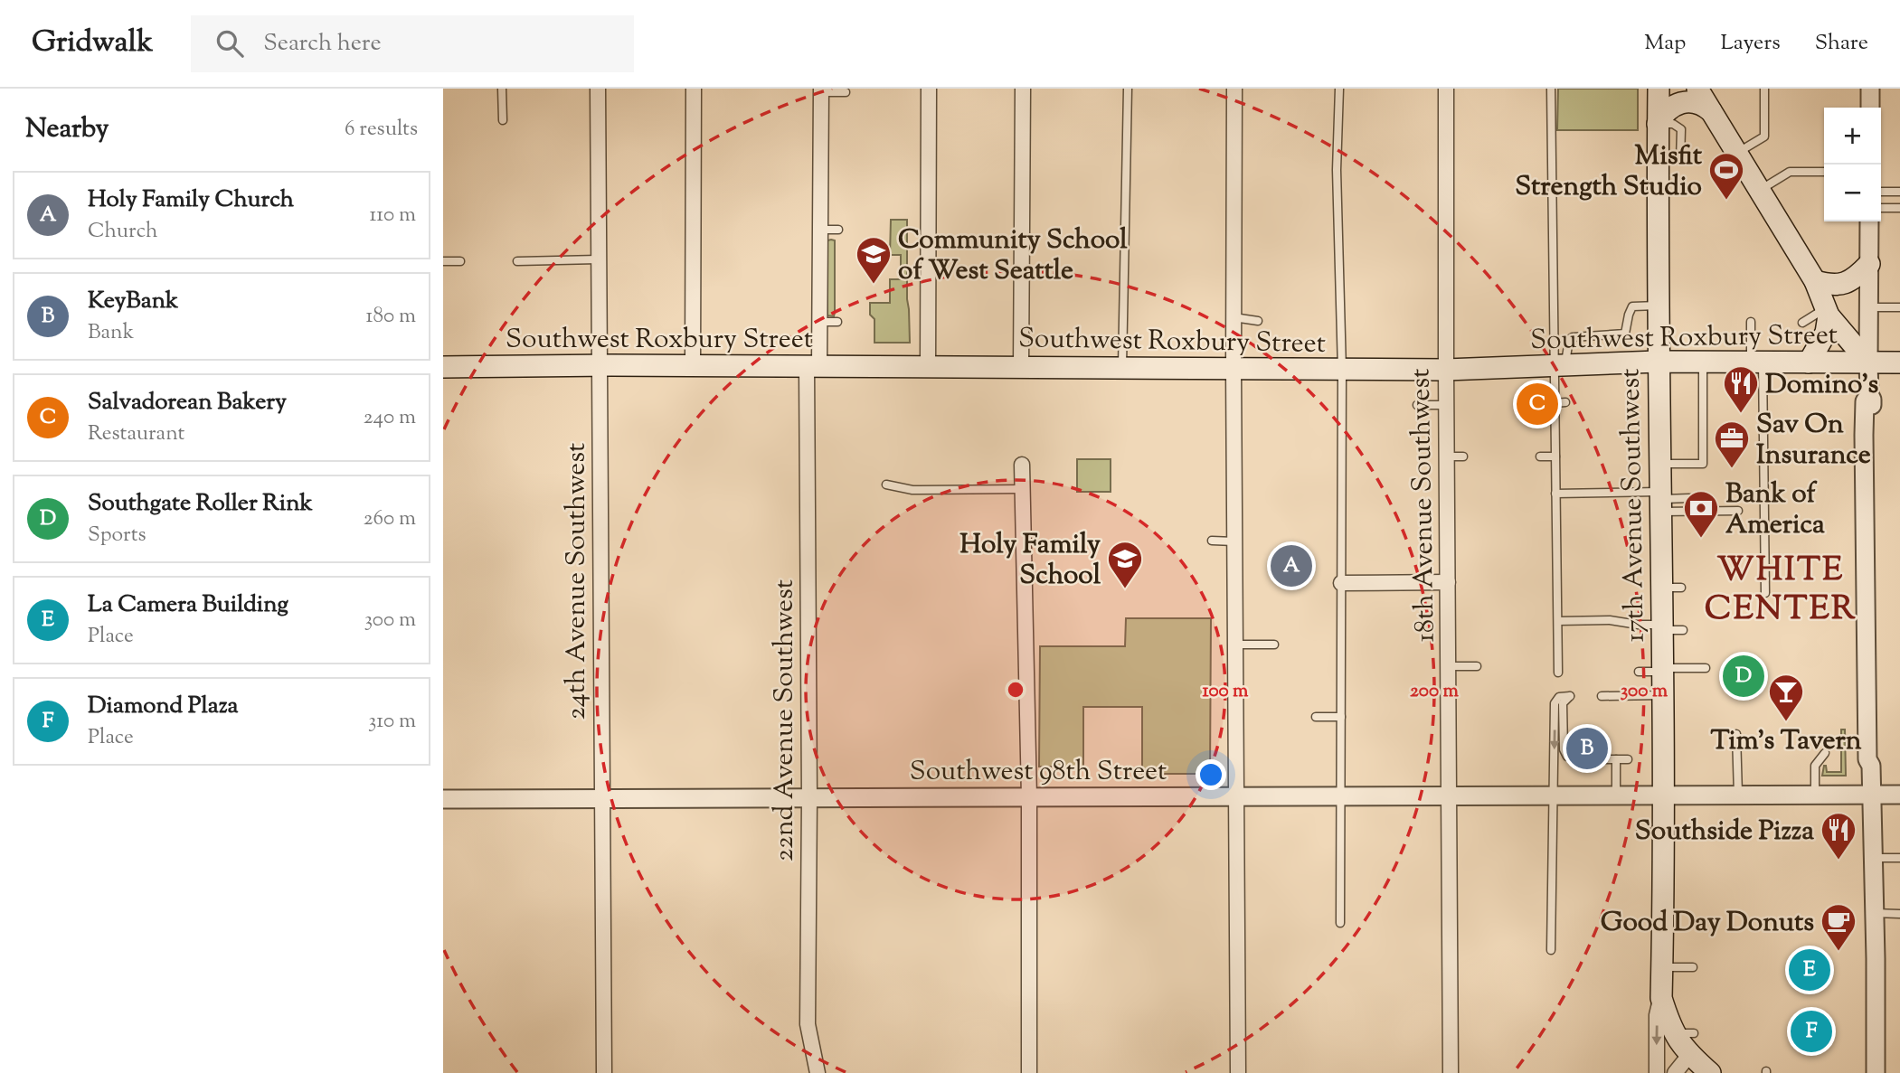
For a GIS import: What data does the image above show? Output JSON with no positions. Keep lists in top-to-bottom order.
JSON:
{
  "streets": {
    "main road": ["Southwest Roxbury Street", "17th Avenue Southwest"],
    "street": [
      "18th Avenue Southwest",
      "24th Avenue Southwest",
      "22nd Avenue Southwest",
      "Southwest 98th Street"
    ]
  },
  "crossings": [
    ["Southwest Roxbury Street", "18th Avenue Southwest"],
    ["Southwest Roxbury Street", "17th Avenue Southwest"],
    ["Southwest Roxbury Street", "24th Avenue Southwest"],
    ["Southwest Roxbury Street", "22nd Avenue Southwest"],
    ["18th Avenue Southwest", "Southwest 98th Street"],
    ["17th Avenue Southwest", "Southwest 98th Street"],
    ["24th Avenue Southwest", "Southwest 98th Street"],
    ["22nd Avenue Southwest", "Southwest 98th Street"]
  ],
  "districts": ["WHITE CENTER"],
  "places": {
    "sports": ["Misfit Strength Studio"],
    "school or university": ["Community School of West Seattle", "Holy Family School"],
    "restaurant": ["Domino's", "Southside Pizza"],
    "office": ["Sav On Insurance"],
    "bank": ["Bank of America"],
    "bar": ["Tim’s Tavern"],
    "cafe": ["Good Day Donuts"]
  },
  "page": {
    "header": "Gridwalk",
    "search": "Search here",
    "nav": ["Map", "Layers", "Share"],
    "heading": ["Nearby", "6 results"],
    "map_buttons": ["+", "−"],
    "list": [
      {
        "mark": "A",
        "name": "Holy Family Church",
        "note": "Church",
        "value": "110 m"
      },
      {
        "mark": "B",
        "name": "KeyBank",
        "note": "Bank",
        "value": "180 m"
      },
      {
        "mark": "C",
        "name": "Salvadorean Bakery",
        "note": "Restaurant",
        "value": "240 m"
      },
      {
        "mark": "D",
        "name": "Southgate Roller Rink",
        "note": "Sports",
        "value": "260 m"
      },
      {
        "mark": "E",
        "name": "La Camera Building",
        "note": "Place",
        "value": "300 m"
      },
      {
        "mark": "F",
        "name": "Diamond Plaza",
        "note": "Place",
        "value": "310 m"
      }
    ],
    "pins": [
      "C",
      "A",
      "D",
      "B",
      "E",
      "F"
    ]
  },
  "rings": ["100 m", "200 m", "300 m"]
}
